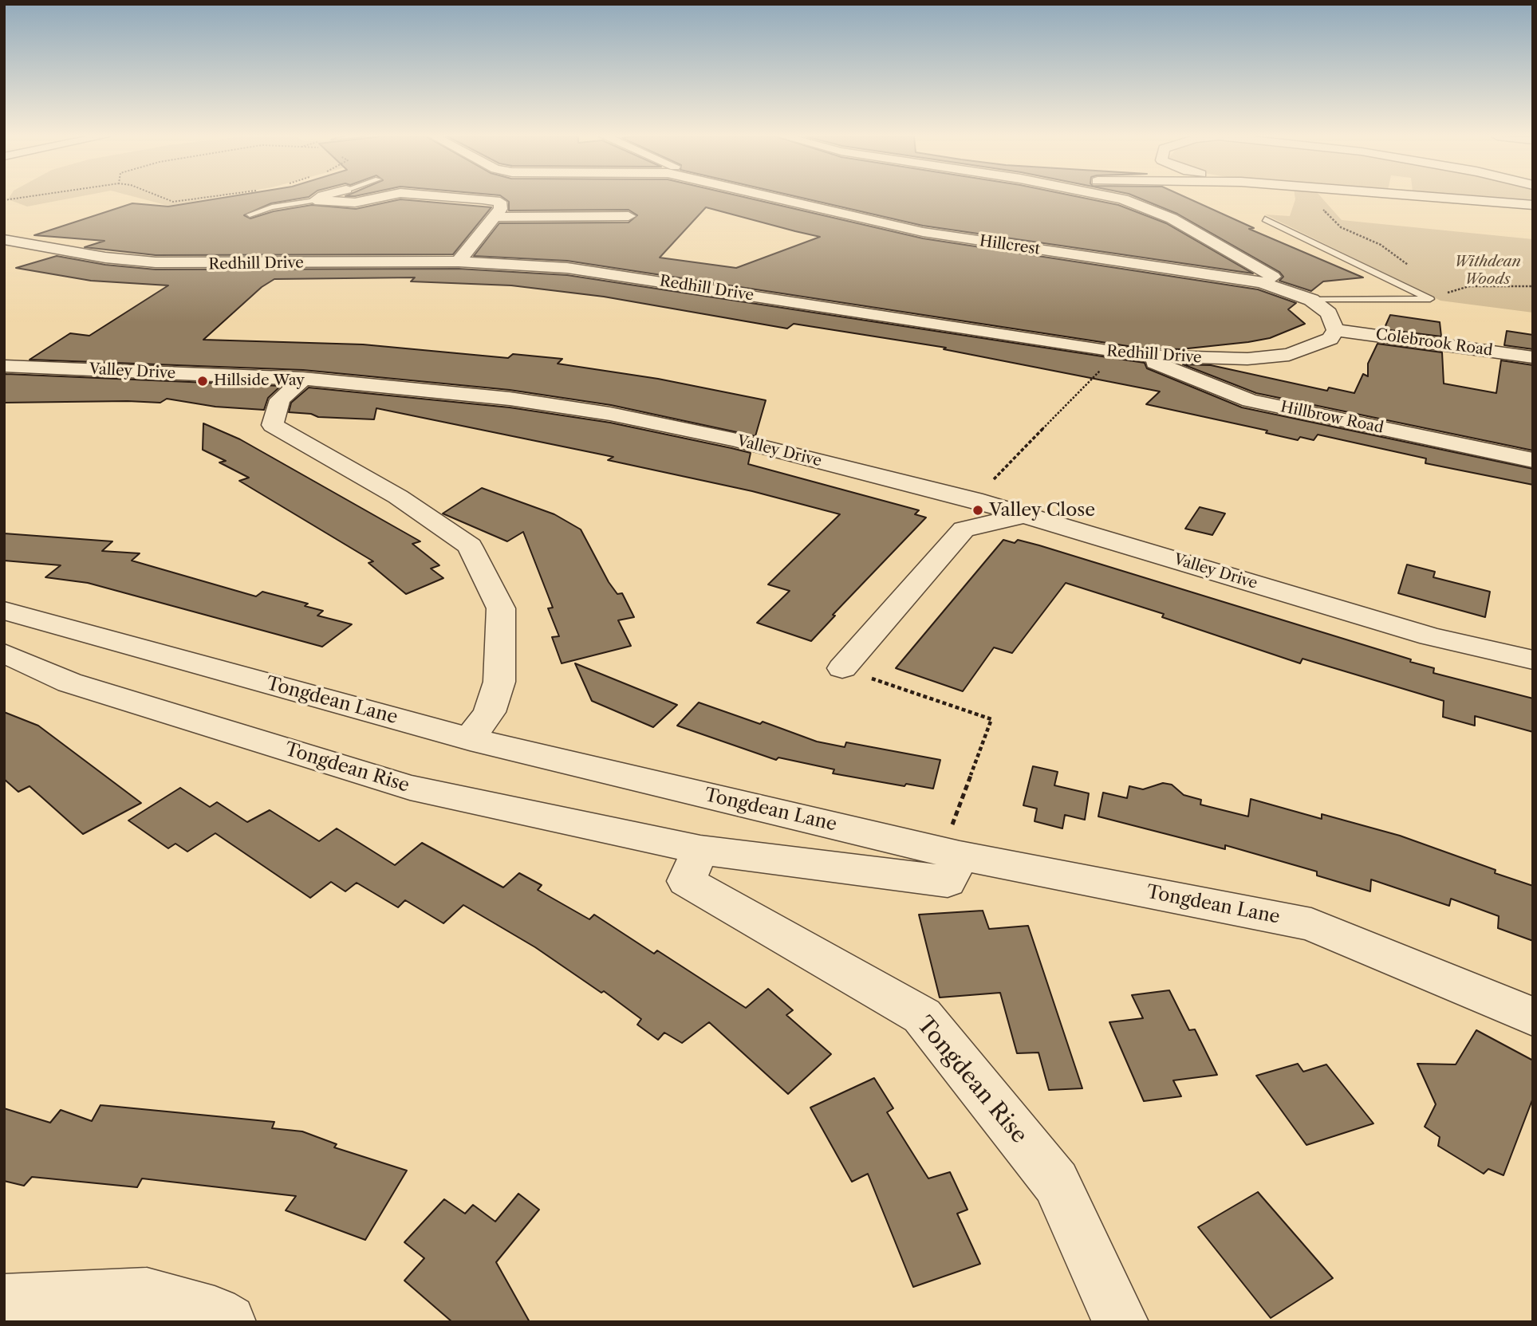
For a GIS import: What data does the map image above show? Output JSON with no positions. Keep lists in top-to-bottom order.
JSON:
{
  "streets": {
    "street": [
      "Hillcrest",
      "Redhill Drive",
      "Colebrook Road",
      "Valley Drive",
      "Hillbrow Road",
      "Tongdean Lane",
      "Tongdean Rise"
    ]
  },
  "crossings": [
    ["Redhill Drive", "Colebrook Road"],
    ["Redhill Drive", "Hillbrow Road"],
    ["Tongdean Lane", "Tongdean Rise"]
  ],
  "parks": ["Withdean Woods"],
  "places": ["Hillside Way", "Valley Close"]
}
